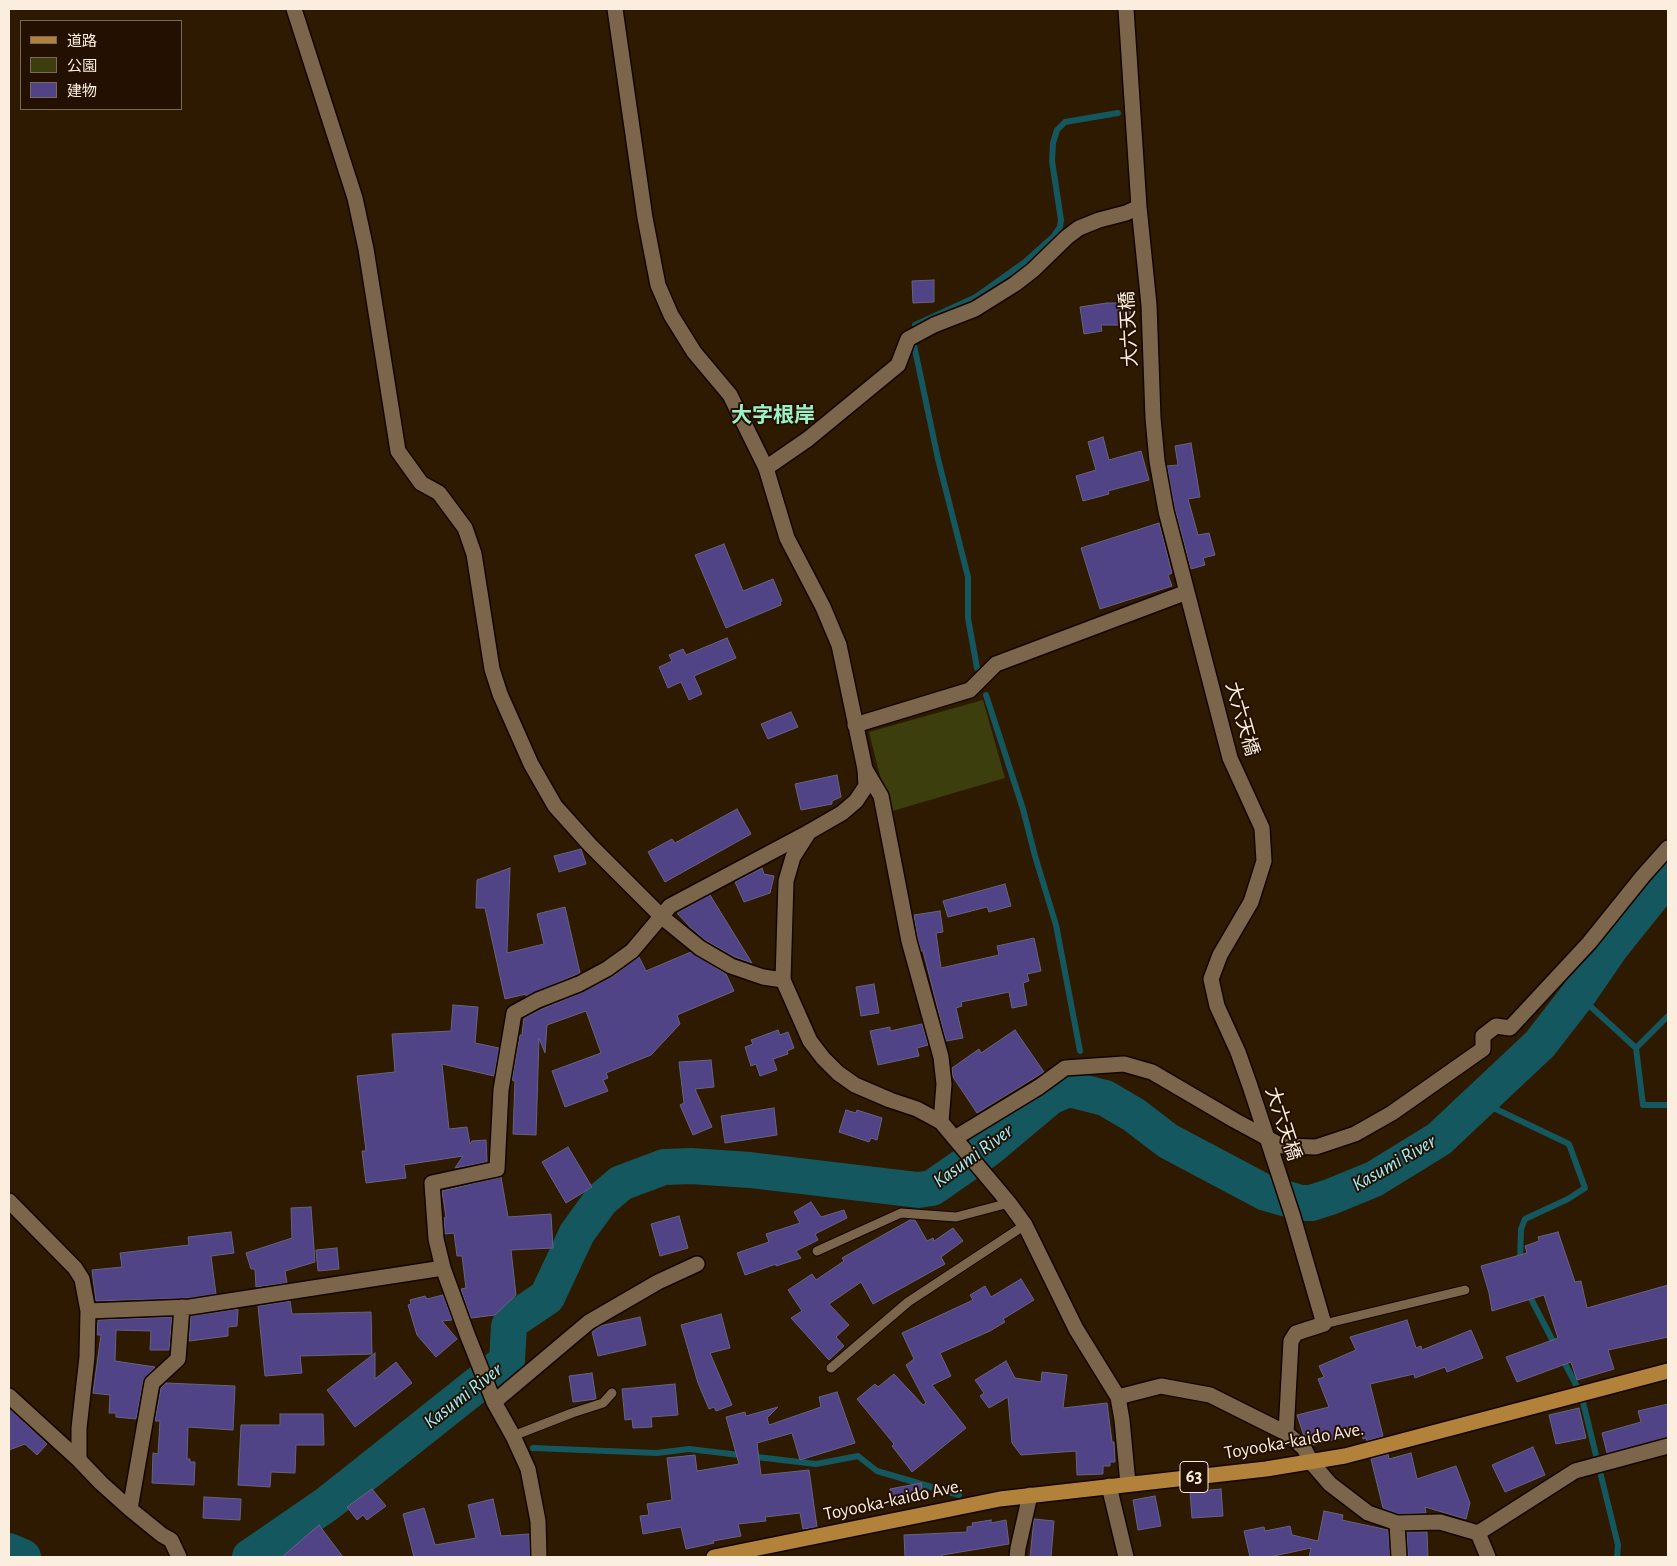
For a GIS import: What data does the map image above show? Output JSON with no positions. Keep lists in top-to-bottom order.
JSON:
{
  "streets": {
    "main road": ["Toyooka-kaido Ave.", "63"],
    "street": ["大六天橋"]
  },
  "districts": ["大字根岸"],
  "water": ["Kasumi River"],
  "legend": ["道路", "公園", "建物"]
}
